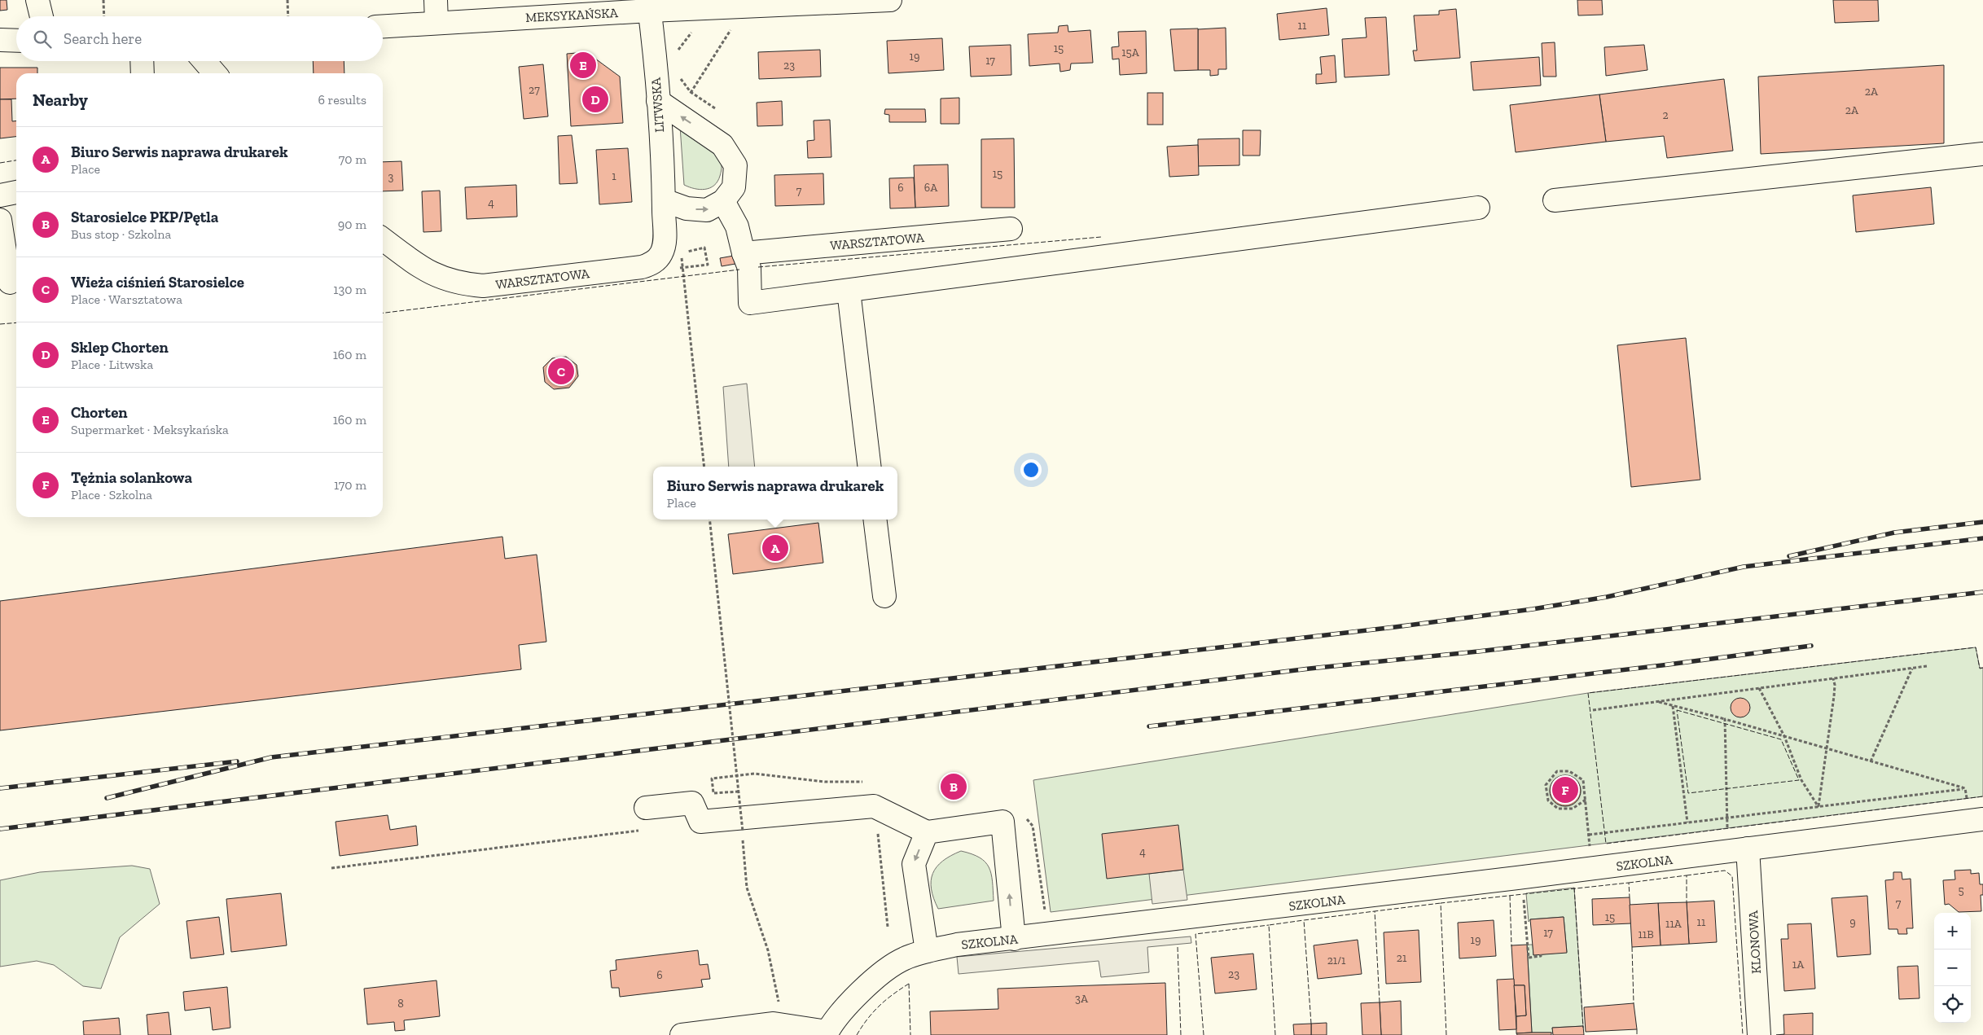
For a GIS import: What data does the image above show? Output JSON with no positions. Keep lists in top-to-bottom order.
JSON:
{
  "streets": {
    "street": [
      "MEKSYKAŃSKA",
      "LITWSKA",
      "WARSZTATOWA",
      "SZKOLNA",
      "KLONOWA"
    ]
  },
  "crossings": [
    ["MEKSYKAŃSKA", "LITWSKA"],
    ["LITWSKA", "WARSZTATOWA"],
    ["SZKOLNA", "KLONOWA"]
  ],
  "house_numbers": [
    "11",
    "15",
    "15A",
    "19",
    "17",
    "23",
    "27",
    "2A",
    "2A",
    "2",
    "15",
    "1",
    "3",
    "6",
    "6A",
    "7",
    "4",
    "4",
    "5",
    "7",
    "15",
    "11",
    "9",
    "11A",
    "17",
    "11B",
    "19",
    "21",
    "21/1",
    "1A",
    "23",
    "6",
    "3A",
    "8"
  ],
  "page": {
    "search": "Search here",
    "pins": [
      "E",
      "D",
      "C",
      "A",
      "B",
      "F"
    ],
    "heading": ["Nearby", "6 results"],
    "list": [
      {
        "mark": "A",
        "name": "Biuro Serwis naprawa drukarek",
        "note": "Place",
        "value": "70 m"
      },
      {
        "mark": "B",
        "name": "Starosielce PKP/Pętla",
        "note": "Bus stop · Szkolna",
        "value": "90 m"
      },
      {
        "mark": "C",
        "name": "Wieża ciśnień Starosielce",
        "note": "Place · Warsztatowa",
        "value": "130 m"
      },
      {
        "mark": "D",
        "name": "Sklep Chorten",
        "note": "Place · Litwska",
        "value": "160 m"
      },
      {
        "mark": "E",
        "name": "Chorten",
        "note": "Supermarket · Meksykańska",
        "value": "160 m"
      },
      {
        "mark": "F",
        "name": "Tężnia solankowa",
        "note": "Place · Szkolna",
        "value": "170 m"
      }
    ],
    "popup": ["Biuro Serwis naprawa drukarek", "Place"],
    "map_buttons": ["+", "−"]
  }
}
